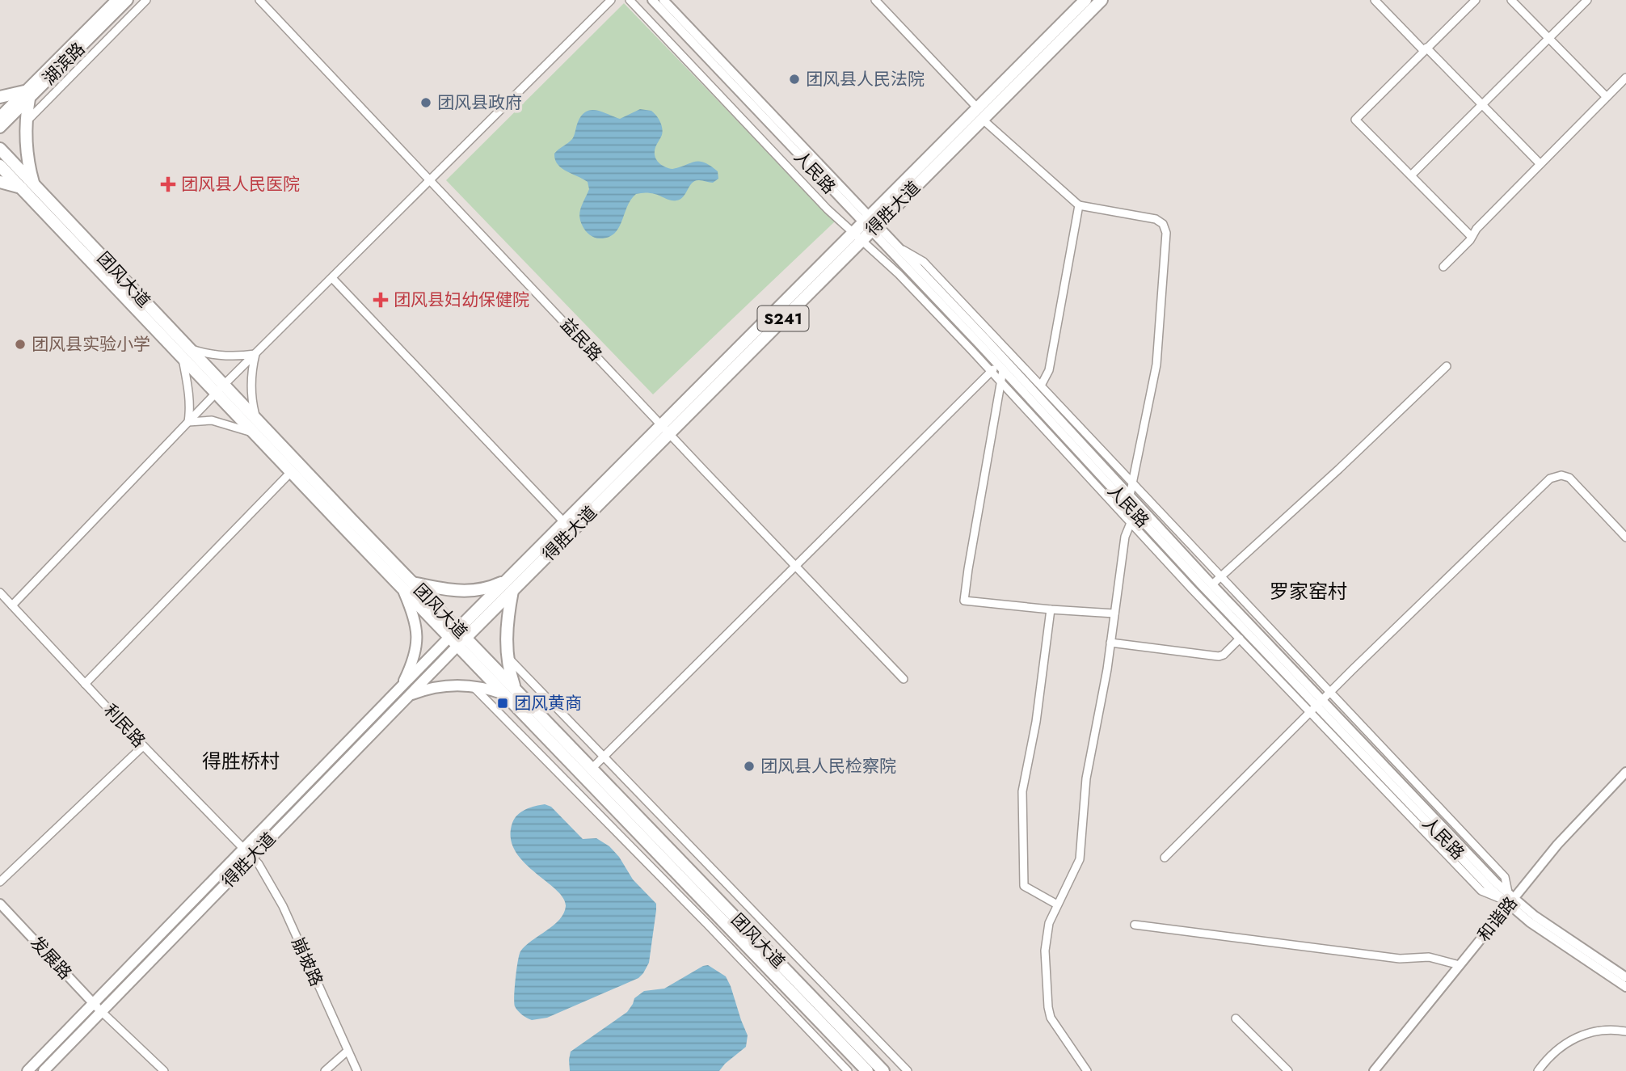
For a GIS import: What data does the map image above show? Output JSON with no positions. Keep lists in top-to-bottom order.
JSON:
{
  "streets": {
    "main road": [
      "湖滨路",
      "得胜大道",
      "团风大道",
      "S241"
    ],
    "street": [
      "人民路",
      "益民路",
      "利民路",
      "和谐路",
      "发展路",
      "崩坡路"
    ]
  },
  "crossings": [
    ["人民路", "得胜大道"],
    ["人民路", "和谐路"],
    ["得胜大道", "团风大道"],
    ["得胜大道", "益民路"],
    ["得胜大道", "利民路"],
    ["得胜大道", "发展路"],
    ["得胜大道", "崩坡路"],
    ["利民路", "崩坡路"]
  ],
  "districts": ["罗家窑村", "得胜桥村"],
  "places": {
    "other": [
      "团风县人民法院",
      "团风县政府",
      "团风县实验小学",
      "团风县人民检察院"
    ],
    "health": ["团风县人民医院", "团风县妇幼保健院"],
    "transit": ["团风黄商"]
  }
}
